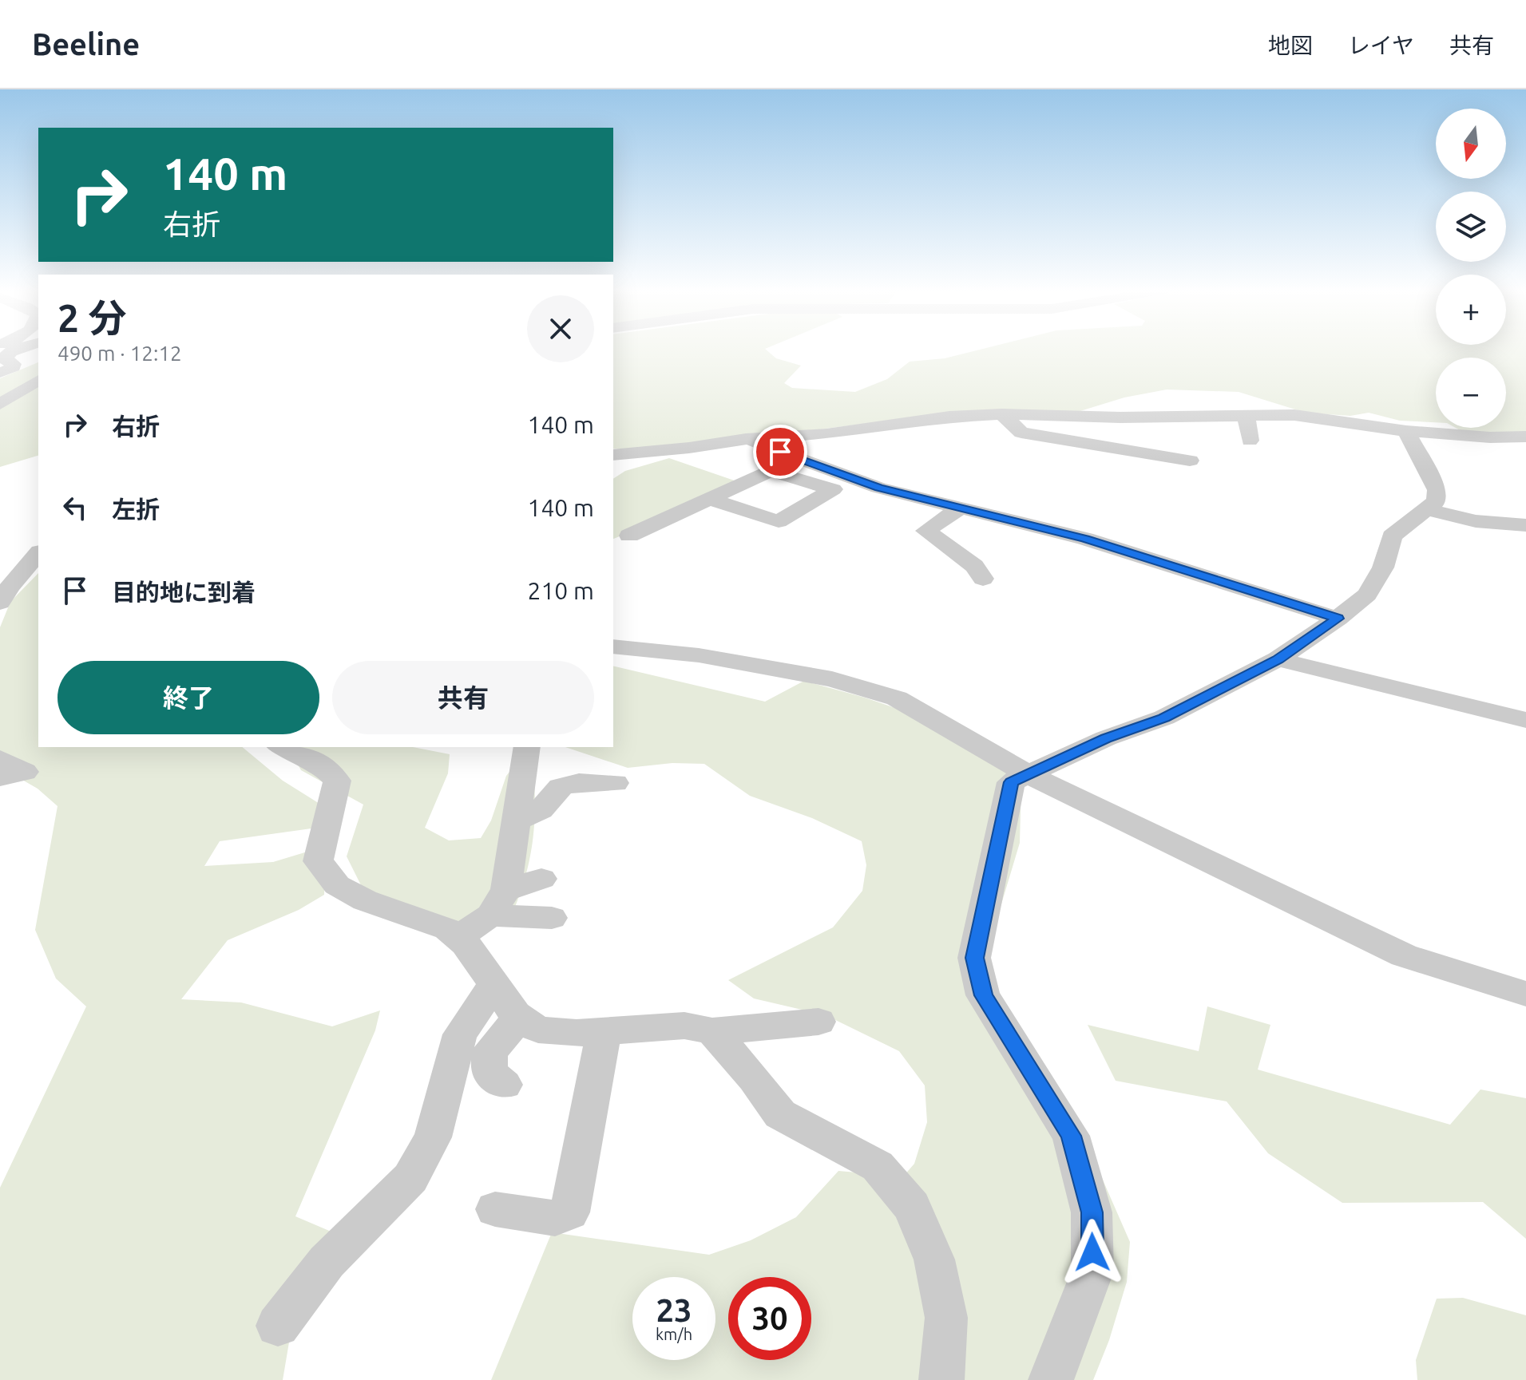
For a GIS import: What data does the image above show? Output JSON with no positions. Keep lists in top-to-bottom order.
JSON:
{
  "north": "bottom",
  "page": {
    "header": "Beeline",
    "nav": ["地図", "レイヤ", "共有"],
    "map_buttons": ["+", "−"],
    "turn": ["140 m", "右折"],
    "heading": ["2 分", "490 m · 12:12"],
    "list": [
      {
        "name": "右折",
        "value": "140 m"
      },
      {
        "name": "左折",
        "value": "140 m"
      },
      {
        "name": "目的地に到着",
        "value": "210 m"
      }
    ],
    "buttons": ["終了", "共有"],
    "speed": "23 km/h",
    "limit": "30"
  }
}
